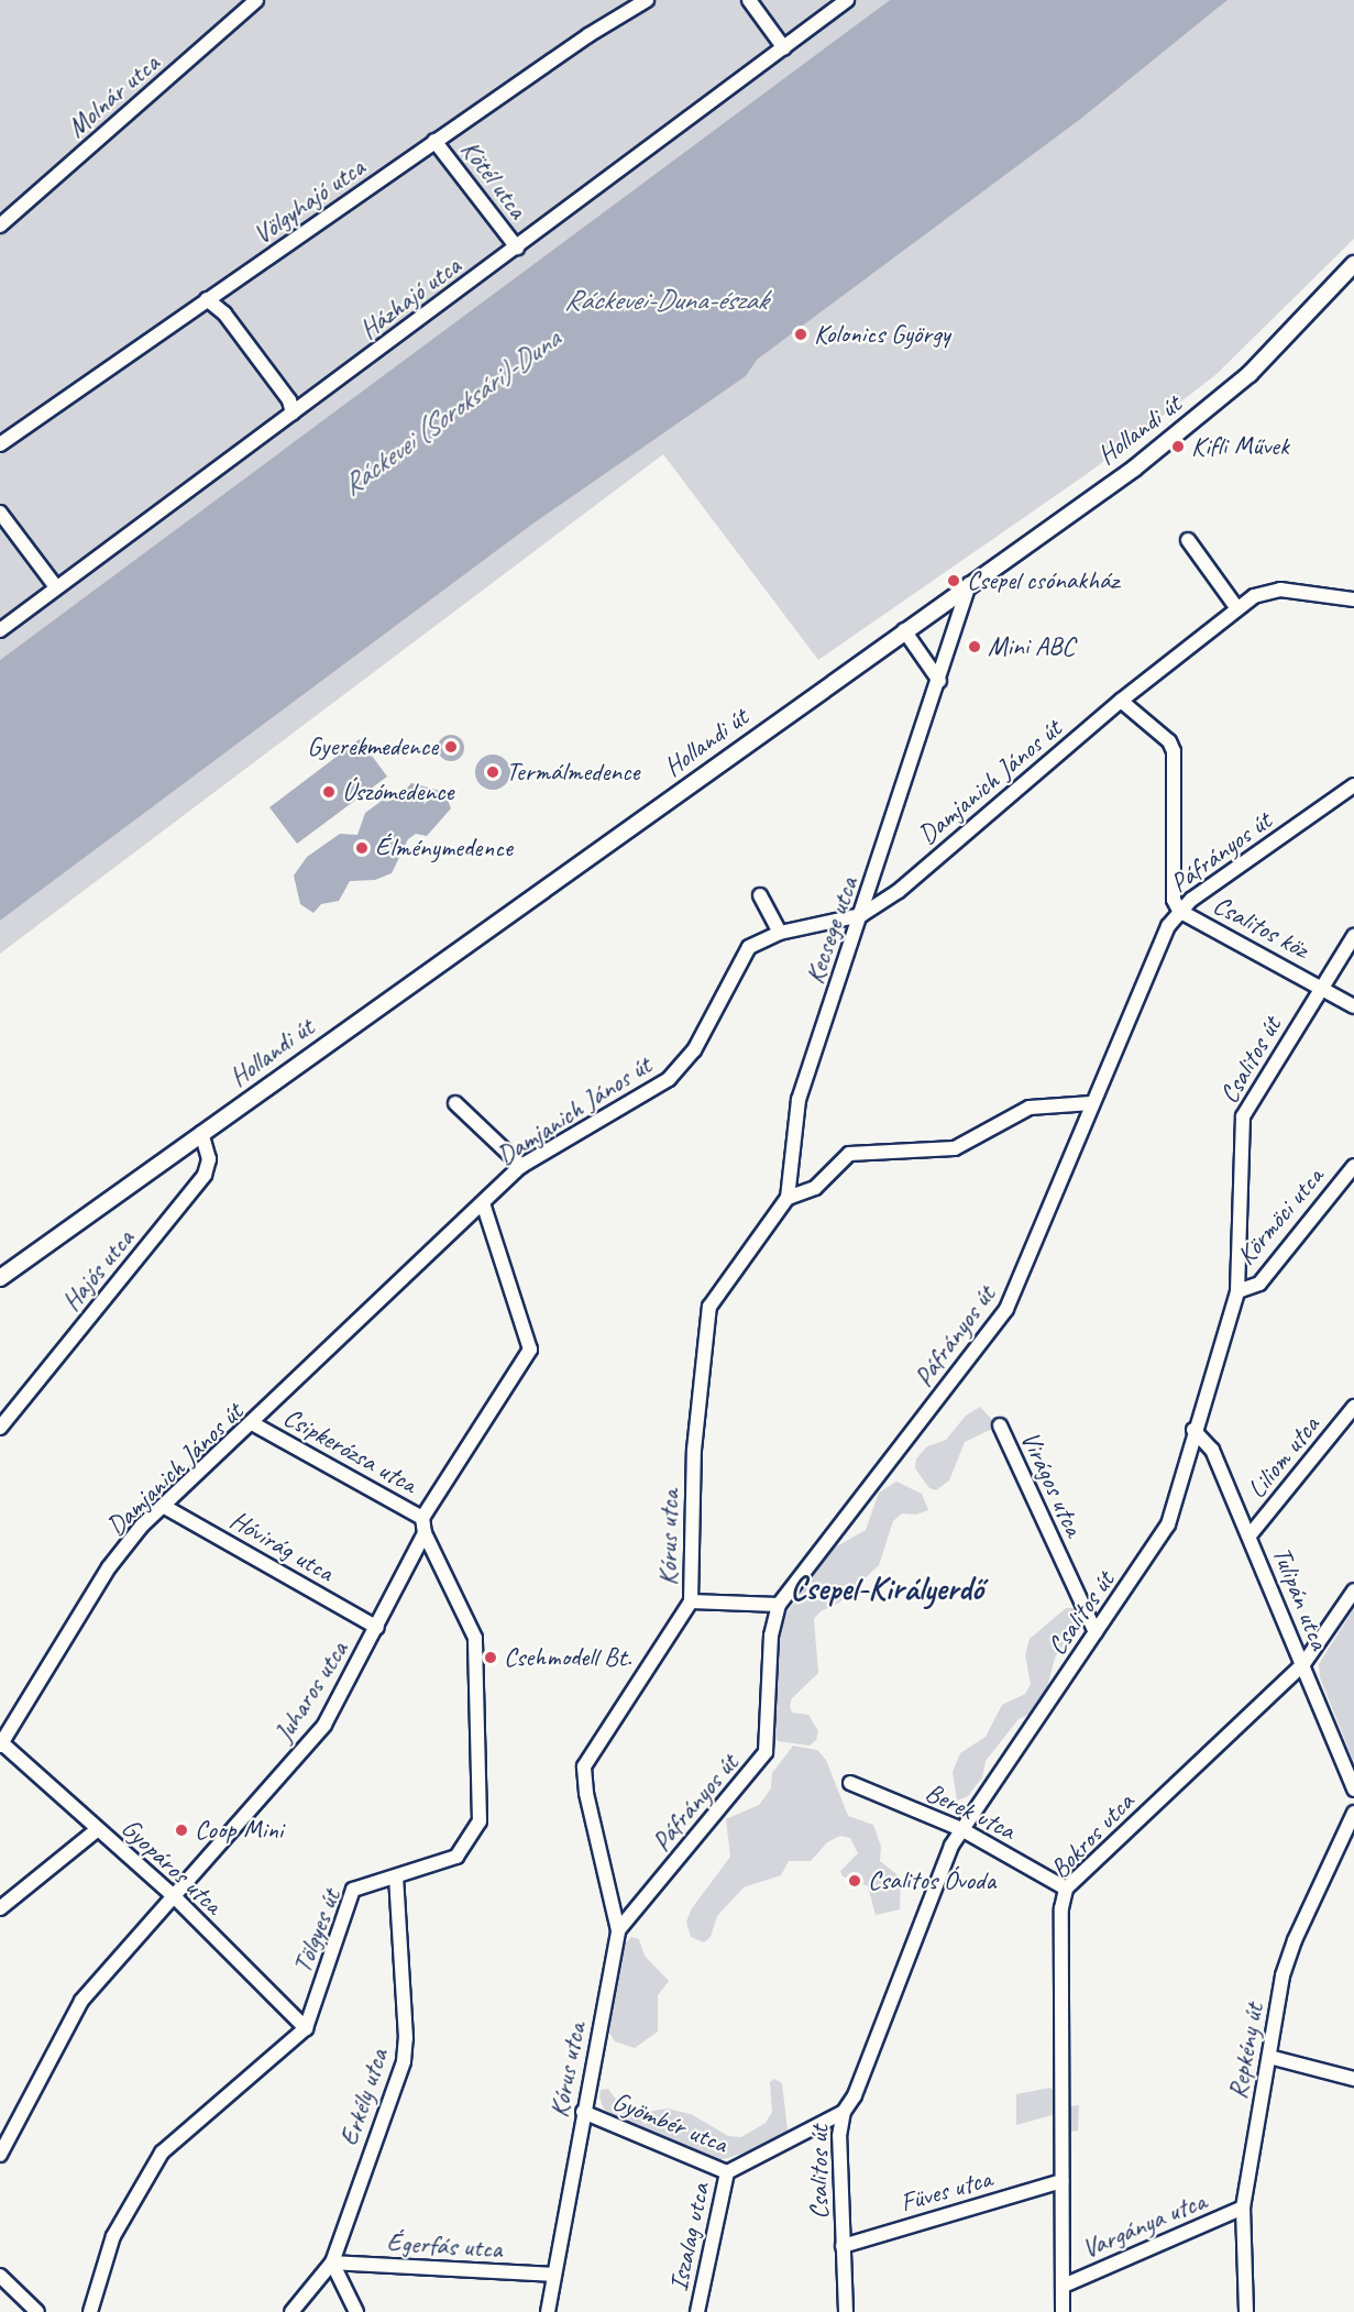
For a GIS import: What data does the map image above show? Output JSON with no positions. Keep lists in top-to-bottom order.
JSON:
{
  "streets": {
    "street": [
      "Molnár utca",
      "Kötél utca",
      "Völgyhajó utca",
      "Házhajó utca",
      "Hollandi út",
      "Damjanich János út",
      "Páfrányos út",
      "Csalitos köz",
      "Kecsege utca",
      "Csalitos út",
      "Körmöci utca",
      "Hajós utca",
      "Csipkerózsa utca",
      "Liliom utca",
      "Virágos utca",
      "Kórus utca",
      "Hóvirág utca",
      "Tulipán utca",
      "Juharos utca",
      "Berek utca",
      "Bokros utca",
      "Gyopáros utca",
      "Tölgyes út",
      "Repkény út",
      "Erkély utca",
      "Gyömbér utca",
      "Füves utca",
      "Vargánya utca",
      "Iszalag utca",
      "Égerfás utca"
    ]
  },
  "crossings": [
    ["Kötél utca", "Völgyhajó utca"],
    ["Kötél utca", "Házhajó utca"],
    ["Hollandi út", "Kecsege utca"],
    ["Hollandi út", "Hajós utca"],
    ["Damjanich János út", "Kecsege utca"],
    ["Damjanich János út", "Csipkerózsa utca"],
    ["Damjanich János út", "Hóvirág utca"],
    ["Damjanich János út", "Gyopáros utca"],
    ["Páfrányos út", "Csalitos köz"],
    ["Páfrányos út", "Kórus utca"],
    ["Csalitos köz", "Csalitos út"],
    ["Kecsege utca", "Kórus utca"],
    ["Csalitos út", "Körmöci utca"],
    ["Csalitos út", "Virágos utca"],
    ["Csalitos út", "Tulipán utca"],
    ["Csalitos út", "Berek utca"],
    ["Csalitos út", "Gyömbér utca"],
    ["Csalitos út", "Füves utca"],
    ["Liliom utca", "Tulipán utca"],
    ["Kórus utca", "Gyömbér utca"],
    ["Kórus utca", "Égerfás utca"],
    ["Hóvirág utca", "Juharos utca"],
    ["Tulipán utca", "Bokros utca"],
    ["Juharos utca", "Gyopáros utca"],
    ["Juharos utca", "Tölgyes út"],
    ["Berek utca", "Bokros utca"],
    ["Bokros utca", "Füves utca"],
    ["Bokros utca", "Vargánya utca"],
    ["Gyopáros utca", "Tölgyes út"],
    ["Tölgyes út", "Erkély utca"],
    ["Repkény út", "Vargánya utca"],
    ["Erkély utca", "Égerfás utca"],
    ["Gyömbér utca", "Iszalag utca"]
  ],
  "districts": ["Csepel-Királyerdő"],
  "water": ["Ráckevei-Duna-észak", "Ráckevei (Soroksári)-Duna"],
  "places": [
    "Kolonics György",
    "Kifli Művek",
    "Csepel csónakház",
    "Mini ABC",
    "Gyerekmedence",
    "Termálmedence",
    "Úszómedence",
    "Élménymedence",
    "Csehmodell Bt.",
    "Coop Mini",
    "Csalitos Óvoda"
  ]
}
